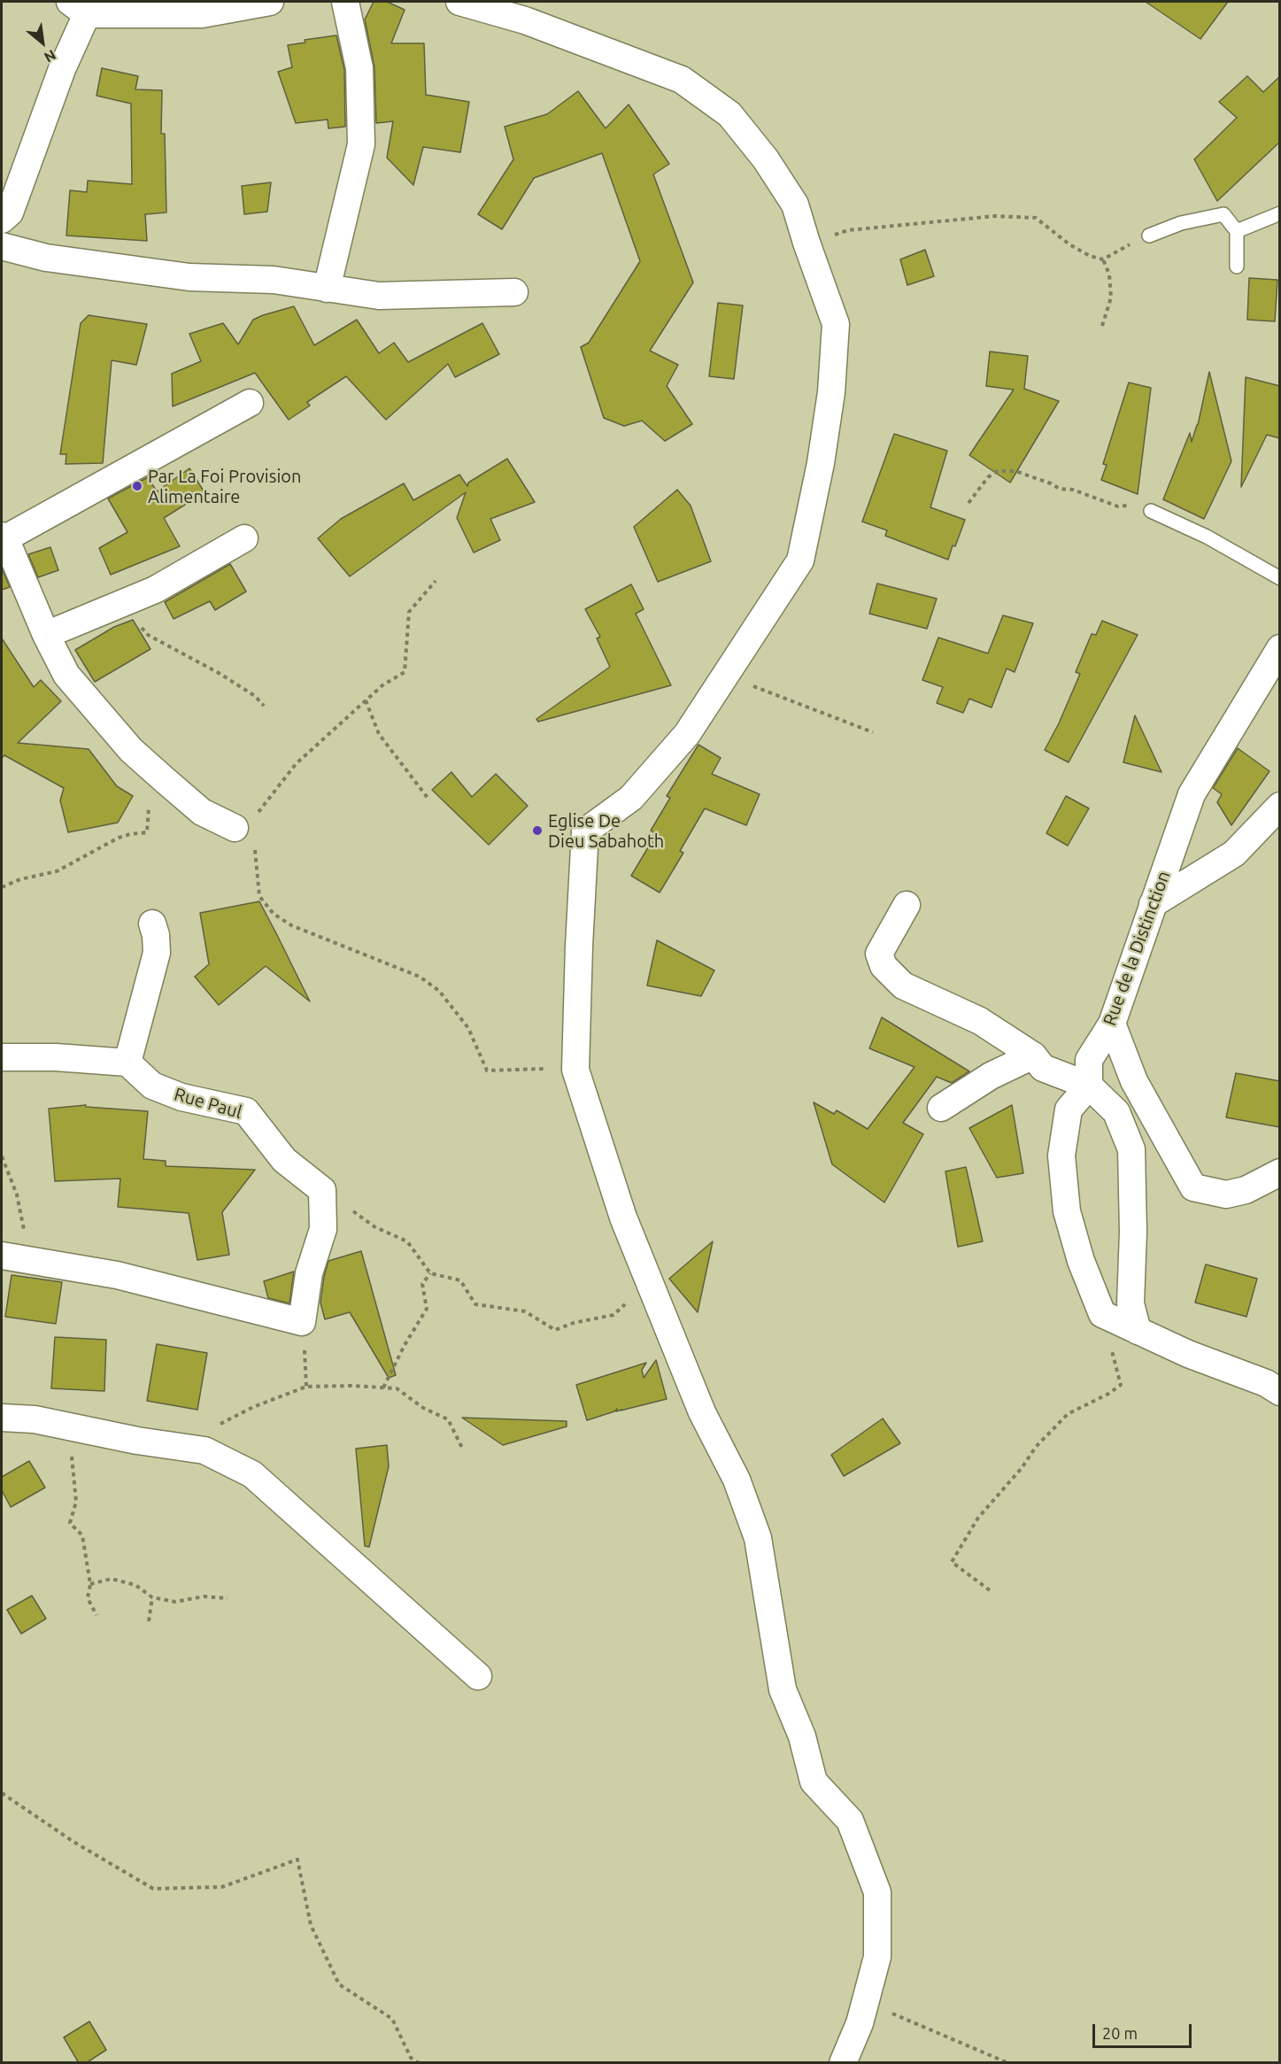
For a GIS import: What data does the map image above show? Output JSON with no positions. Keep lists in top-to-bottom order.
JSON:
{
  "streets": {
    "street": ["Rue de la Distinction", "Rue Paul"]
  },
  "places": ["Par La Foi Provision Alimentaire", "Eglise De Dieu Sabahoth"],
  "scale_bar": "20 m",
  "north": "bottom right"
}
